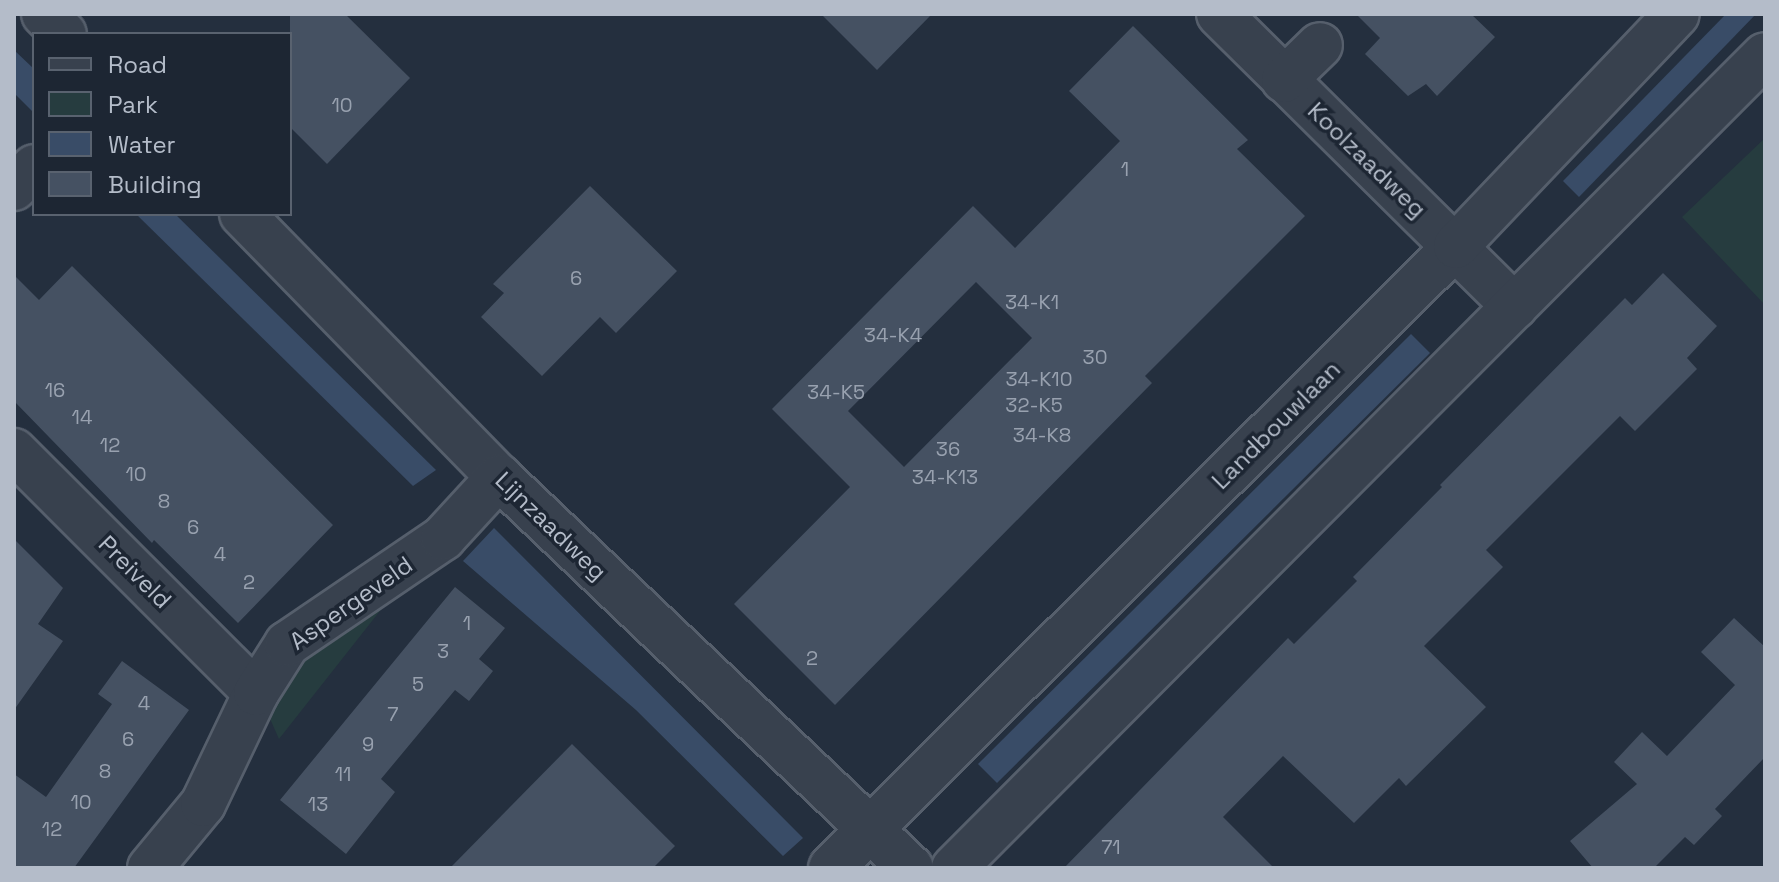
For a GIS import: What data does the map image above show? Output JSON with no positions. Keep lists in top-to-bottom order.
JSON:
{
  "streets": {
    "street": [
      "Koolzaadweg",
      "Landbouwlaan",
      "Lijnzaadweg",
      "Preiveld",
      "Aspergeveld"
    ]
  },
  "crossings": [
    ["Koolzaadweg", "Landbouwlaan"],
    ["Landbouwlaan", "Lijnzaadweg"],
    ["Lijnzaadweg", "Aspergeveld"],
    ["Preiveld", "Aspergeveld"]
  ],
  "house_numbers": [
    "10",
    "1",
    "6",
    "34-K1",
    "34-K4",
    "30",
    "34-K10",
    "16",
    "34-K5",
    "32-K5",
    "14",
    "34-K8",
    "12",
    "36",
    "10",
    "34-K13",
    "8",
    "6",
    "4",
    "2",
    "1",
    "3",
    "2",
    "5",
    "4",
    "7",
    "6",
    "9",
    "8",
    "11",
    "10",
    "13",
    "12",
    "71"
  ],
  "legend": [
    "Road",
    "Park",
    "Water",
    "Building"
  ]
}
